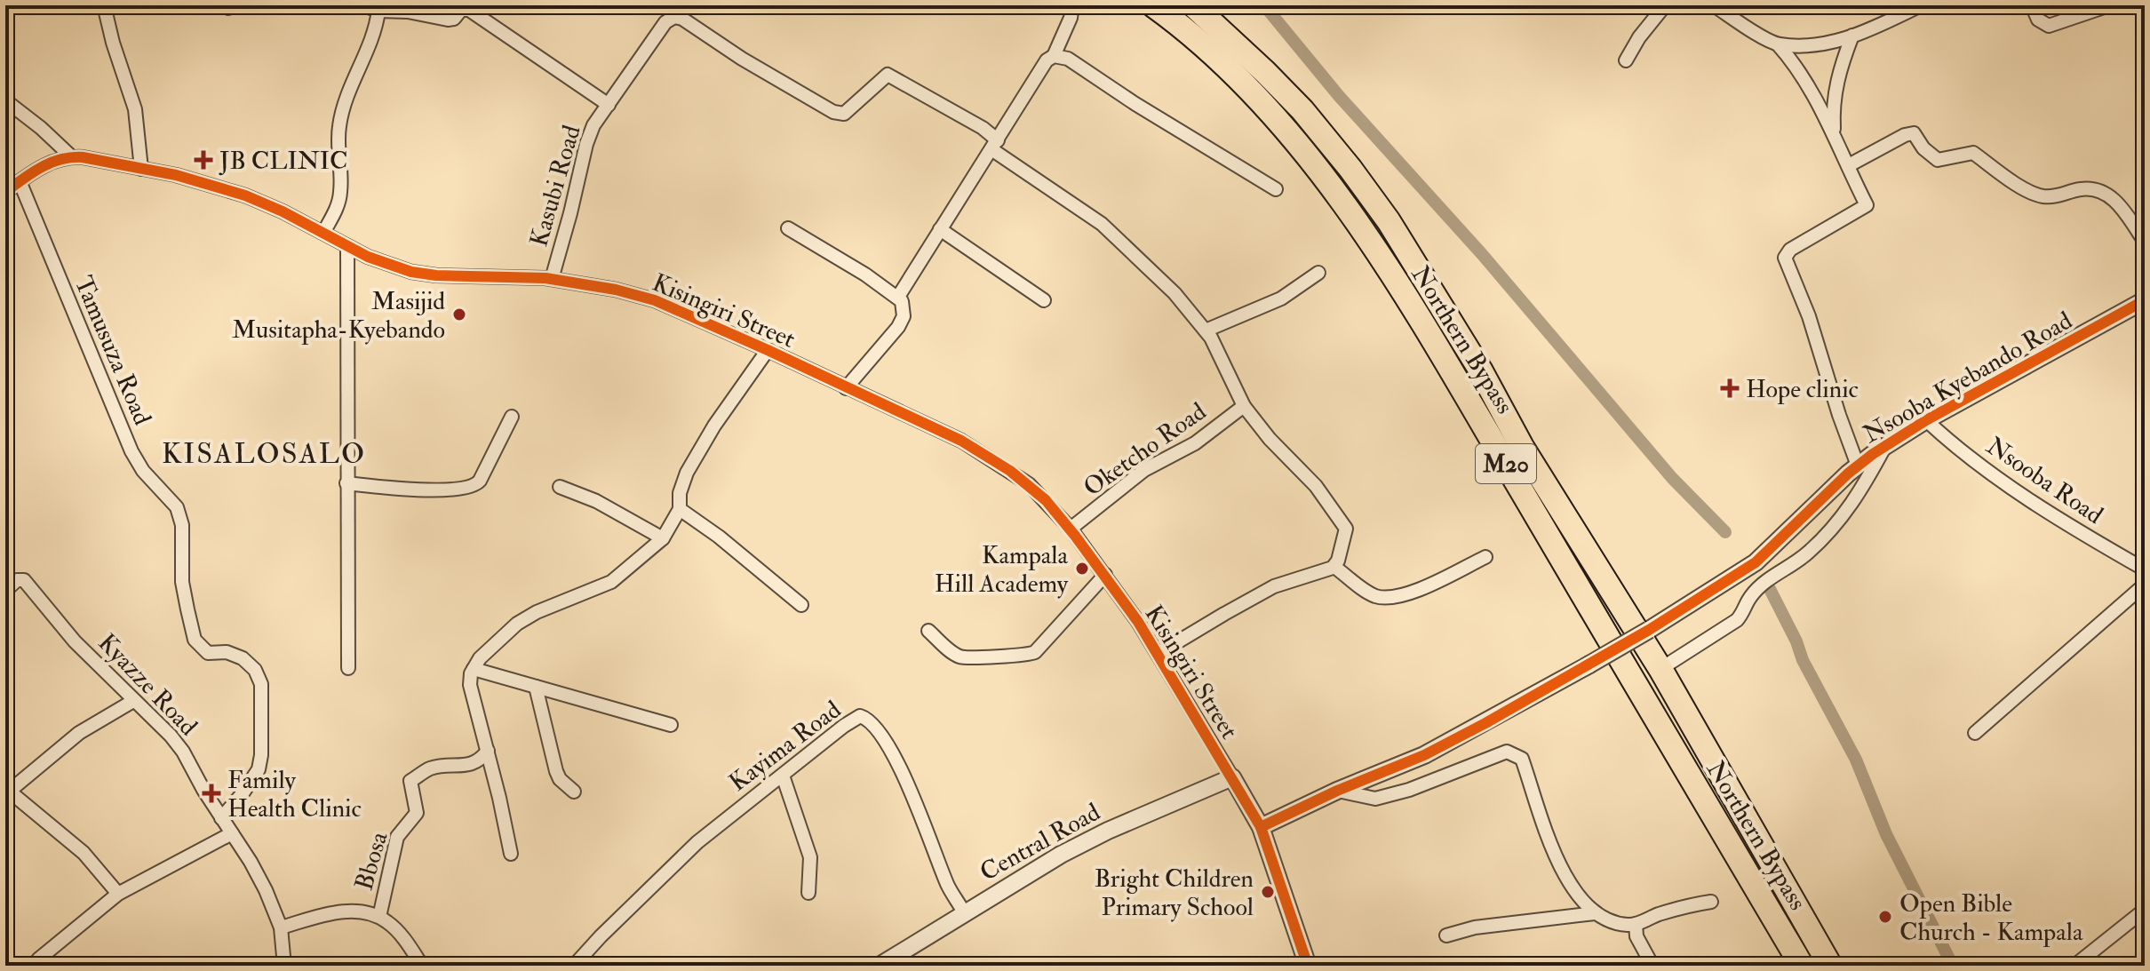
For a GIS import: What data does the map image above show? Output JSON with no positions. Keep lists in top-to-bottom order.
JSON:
{
  "streets": {
    "highway": ["Northern Bypass", "M20"],
    "street": [
      "Kasubi Road",
      "Kisingiri Street",
      "Tamusuza Road",
      "Nsooba Kyebando Road",
      "Oketcho Road",
      "Nsooba Road",
      "Kyazze Road",
      "Kayima Road",
      "Central Road",
      "Bbosa"
    ]
  },
  "crossings": [
    ["Kasubi Road", "Kisingiri Street"],
    ["Kisingiri Street", "Oketcho Road"],
    ["Kisingiri Street", "Central Road"],
    ["Tamusuza Road", "Kyazze Road"],
    ["Nsooba Kyebando Road", "Nsooba Road"],
    ["Kayima Road", "Central Road"]
  ],
  "districts": ["KISALOSALO"],
  "places": {
    "health": ["JB CLINIC", "Hope clinic", "Family Health Clinic"],
    "other": [
      "Masijid Musitapha-Kyebando",
      "Kampala Hill Academy",
      "Bright Children Primary School",
      "Open Bible Church - Kampala"
    ]
  }
}
